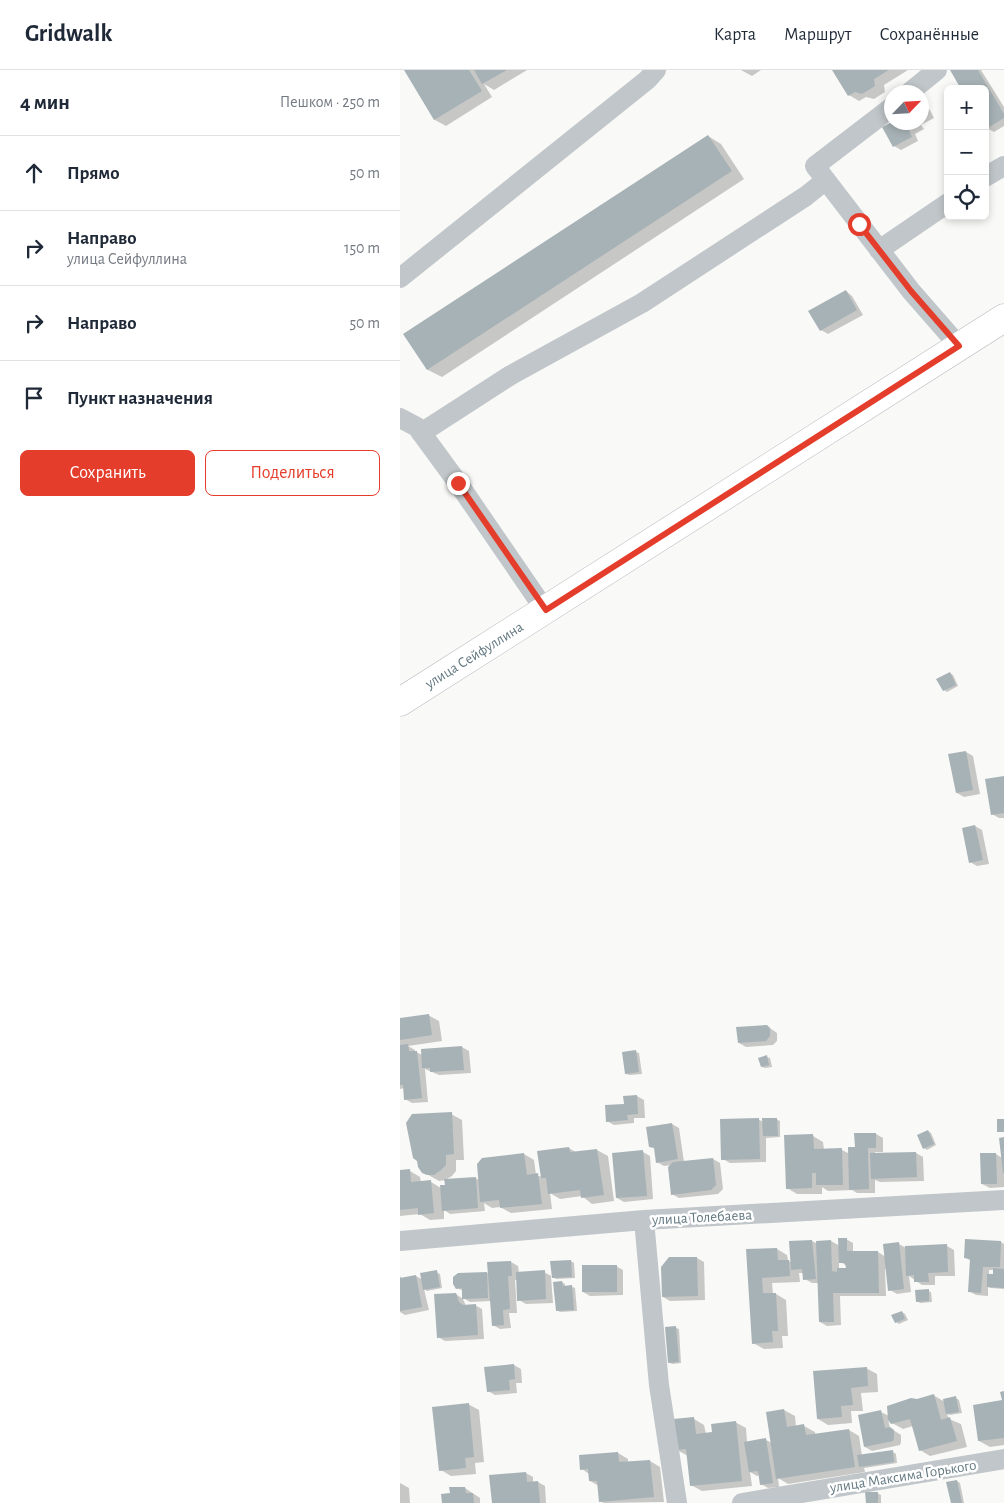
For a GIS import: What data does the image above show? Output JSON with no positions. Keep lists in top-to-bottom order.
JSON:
{
  "streets": {
    "main road": ["улица Сейфуллина"],
    "street": ["улица Толебаева", "улица Максима Горького"]
  },
  "north": "top right",
  "page": {
    "header": "Gridwalk",
    "nav": ["Карта", "Маршрут", "Сохранённые"],
    "heading": ["4 мин", "Пешком · 250 m"],
    "map_buttons": ["+", "−"],
    "list": [
      ["Прямо", "50 m"],
      ["Направо", "улица Сейфуллина", "150 m"],
      ["Направо", "50 m"],
      "Пункт назначения"
    ],
    "buttons": ["Сохранить", "Поделиться"]
  }
}
